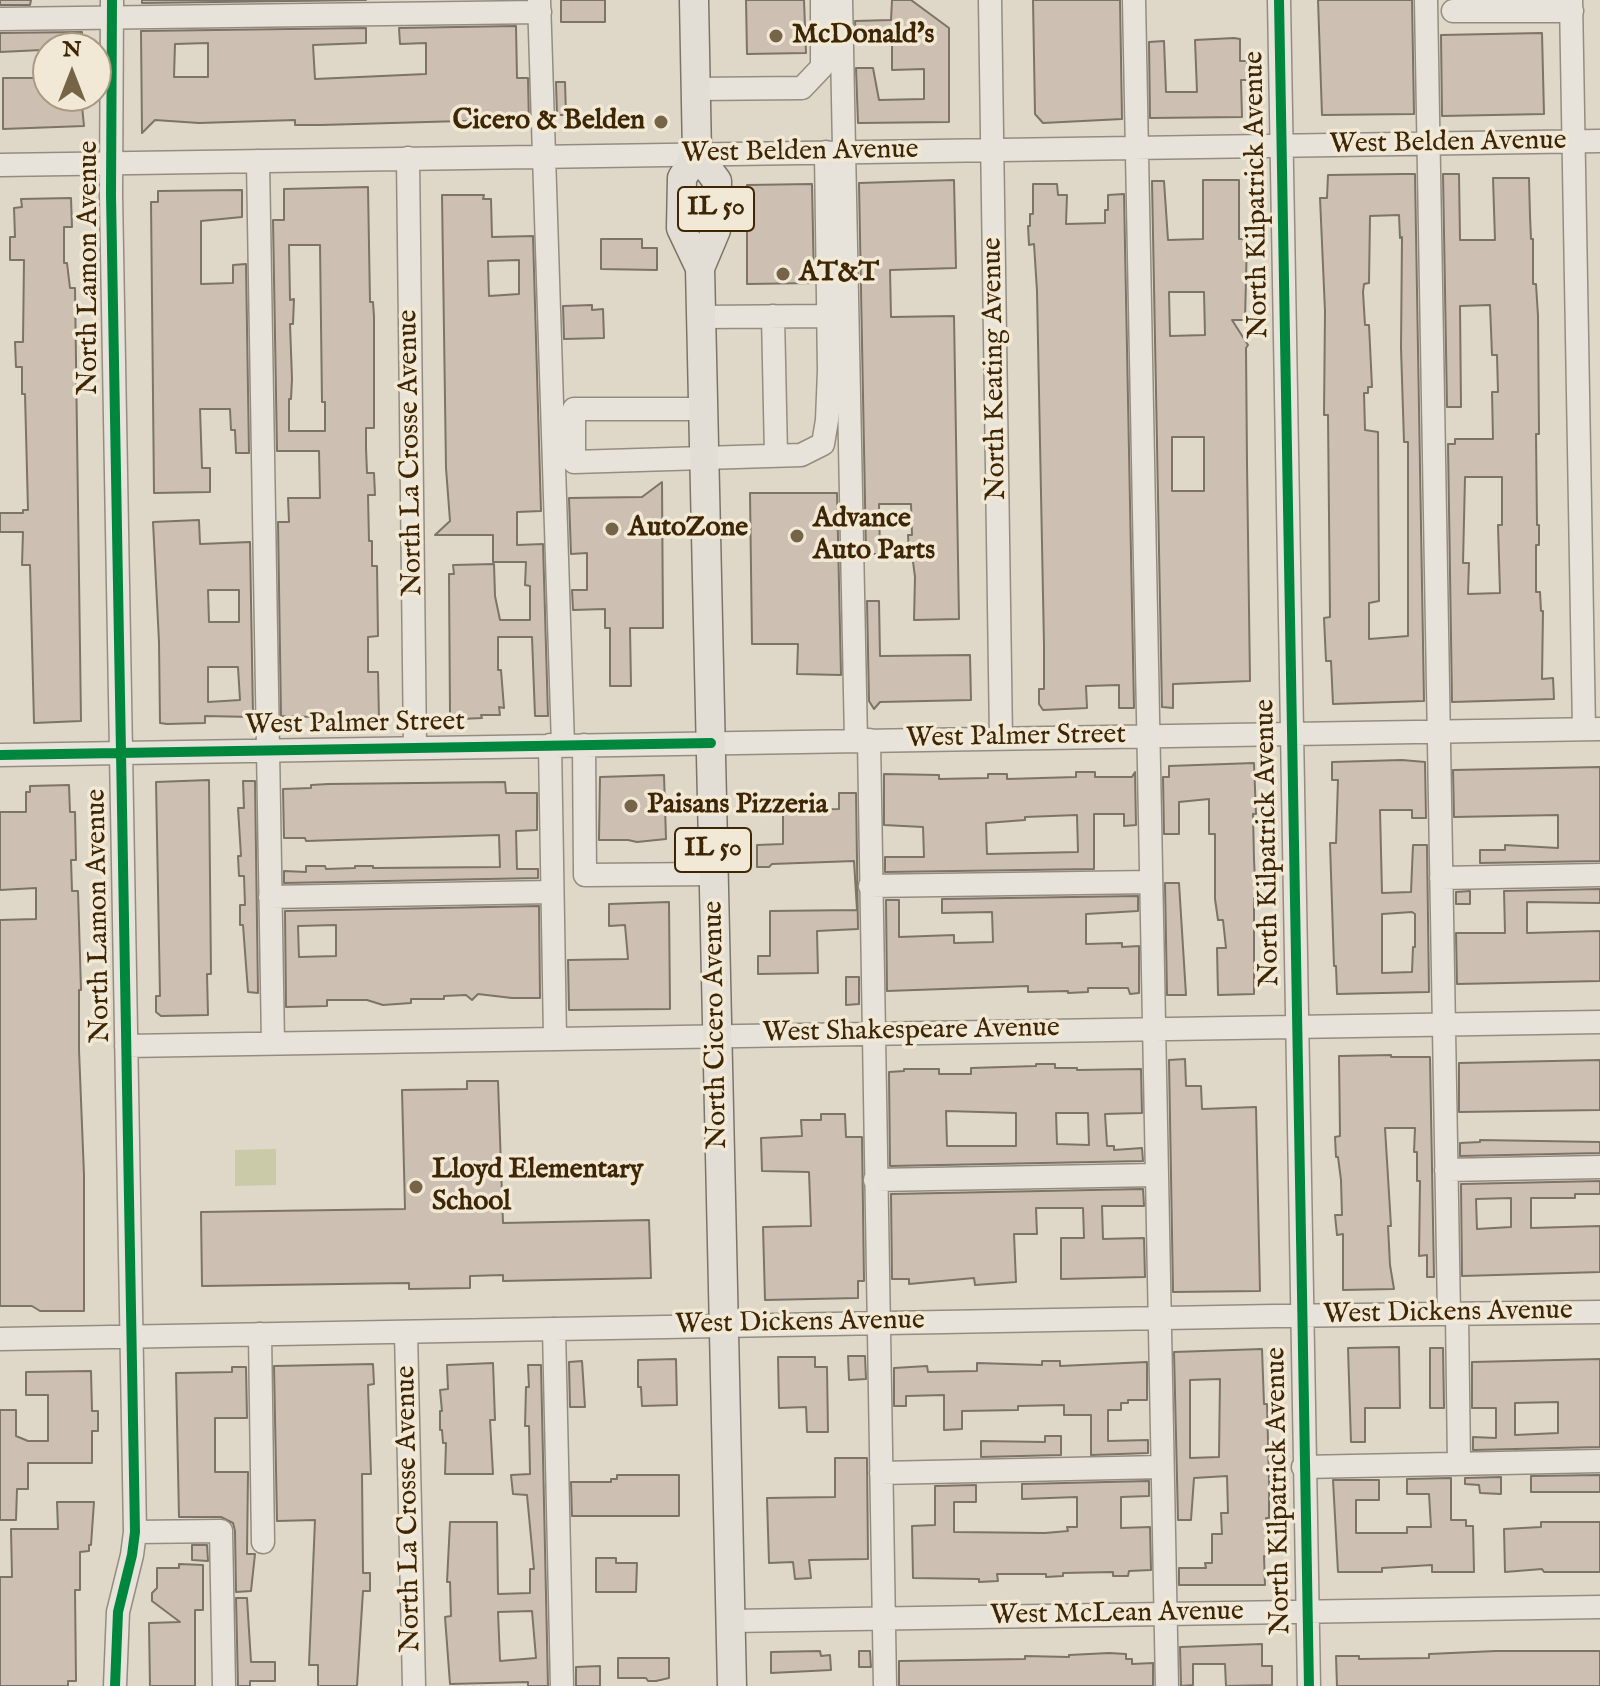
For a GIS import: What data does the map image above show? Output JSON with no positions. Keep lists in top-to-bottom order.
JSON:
{
  "streets": {
    "main road": ["IL 50", "North Cicero Avenue"],
    "street": [
      "West Belden Avenue",
      "North Kilpatrick Avenue",
      "North Lamon Avenue",
      "North Keating Avenue",
      "North La Crosse Avenue",
      "West Palmer Street",
      "West Shakespeare Avenue",
      "West Dickens Avenue",
      "West McLean Avenue"
    ]
  },
  "crossings": [
    ["West Belden Avenue", "North Kilpatrick Avenue"],
    ["West Belden Avenue", "North Lamon Avenue"],
    ["West Belden Avenue", "North Keating Avenue"],
    ["West Belden Avenue", "North La Crosse Avenue"],
    ["West Belden Avenue", "North Cicero Avenue"],
    ["North Kilpatrick Avenue", "West Palmer Street"],
    ["North Kilpatrick Avenue", "West Shakespeare Avenue"],
    ["North Kilpatrick Avenue", "West Dickens Avenue"],
    ["North Kilpatrick Avenue", "West McLean Avenue"],
    ["North Lamon Avenue", "West Palmer Street"],
    ["North Lamon Avenue", "West Shakespeare Avenue"],
    ["North Lamon Avenue", "West Dickens Avenue"],
    ["North Keating Avenue", "West Palmer Street"],
    ["North La Crosse Avenue", "West Palmer Street"],
    ["North La Crosse Avenue", "West Dickens Avenue"],
    ["West Palmer Street", "North Cicero Avenue"],
    ["North Cicero Avenue", "West Shakespeare Avenue"],
    ["North Cicero Avenue", "West Dickens Avenue"],
    ["North Cicero Avenue", "West McLean Avenue"]
  ],
  "places": [
    "McDonald's",
    "Cicero & Belden",
    "AT&T",
    "AutoZone",
    "Advance Auto Parts",
    "Paisans Pizzeria",
    "Lloyd Elementary School"
  ],
  "north": "top"
}
